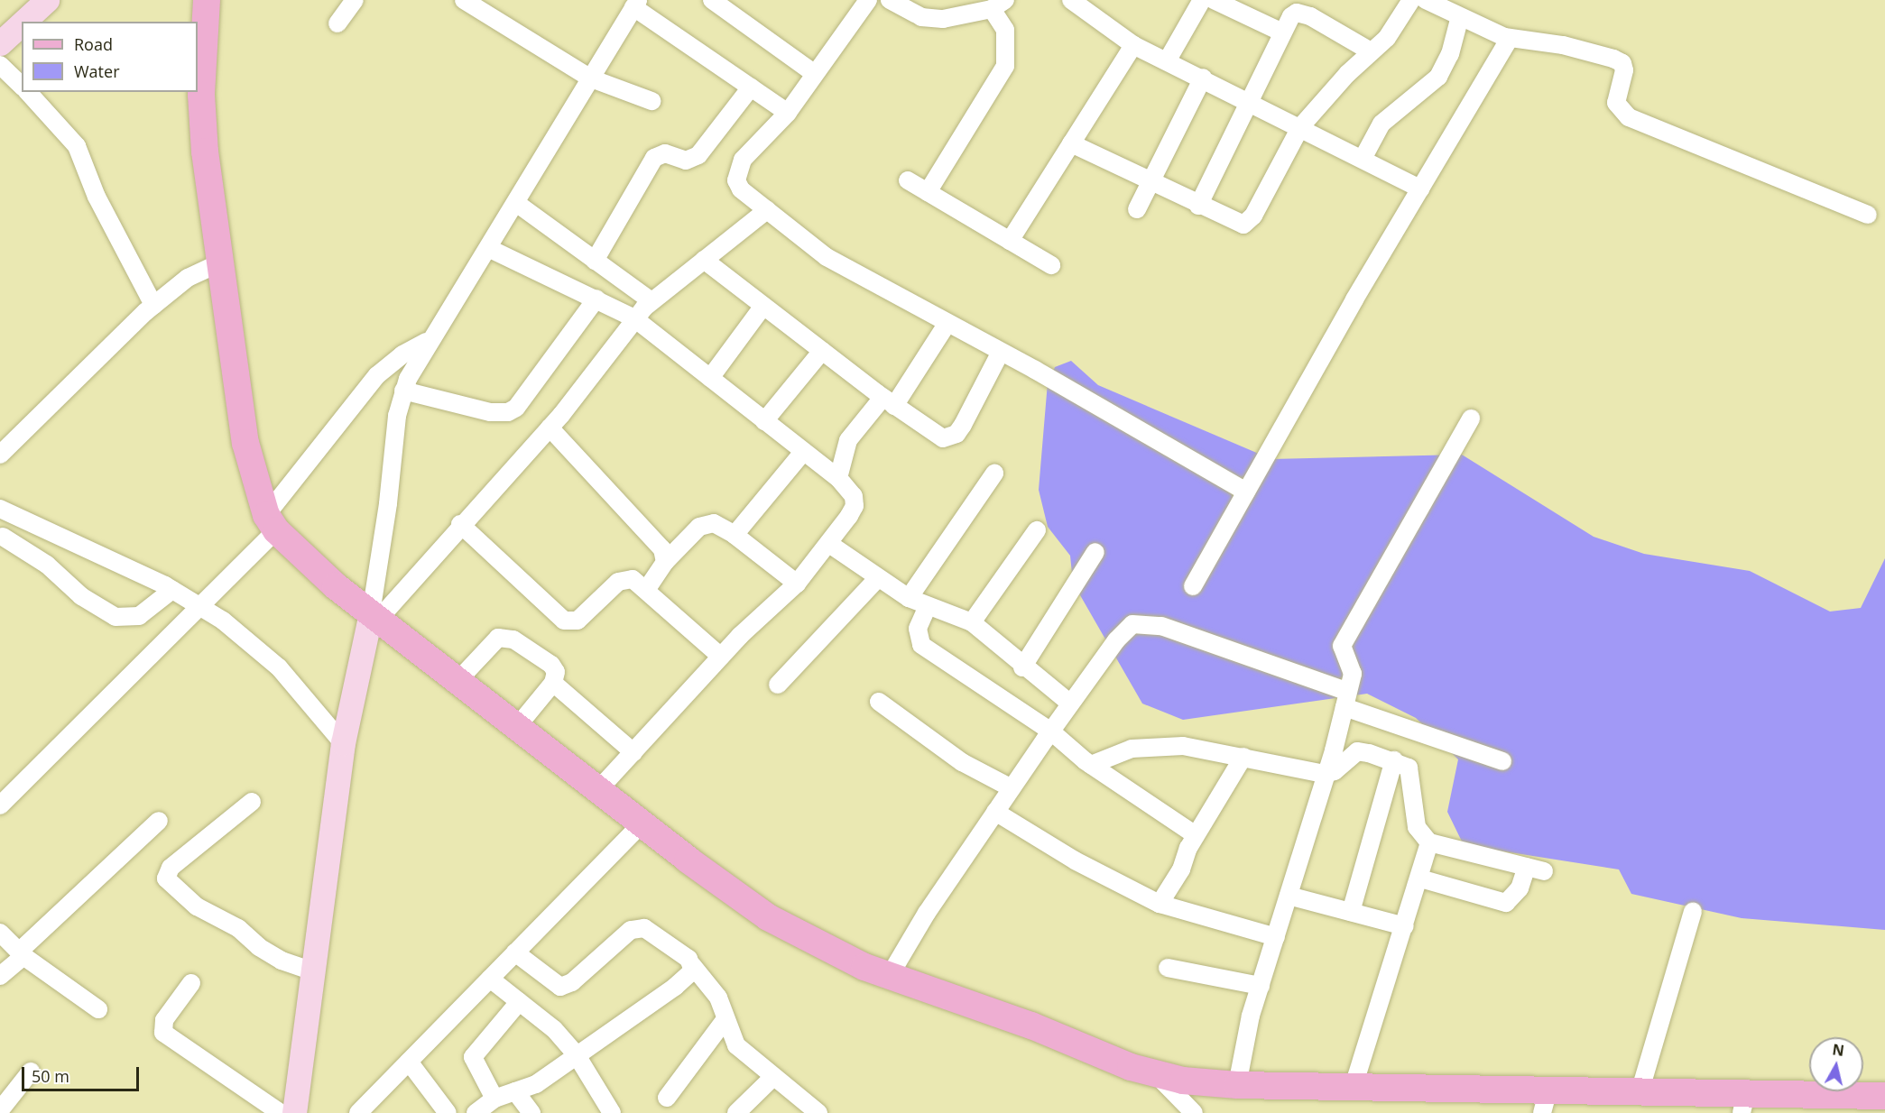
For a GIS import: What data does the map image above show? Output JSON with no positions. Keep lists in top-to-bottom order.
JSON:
{
  "legend": ["Road", "Water"],
  "scale_bar": "50 m",
  "north": "top"
}
